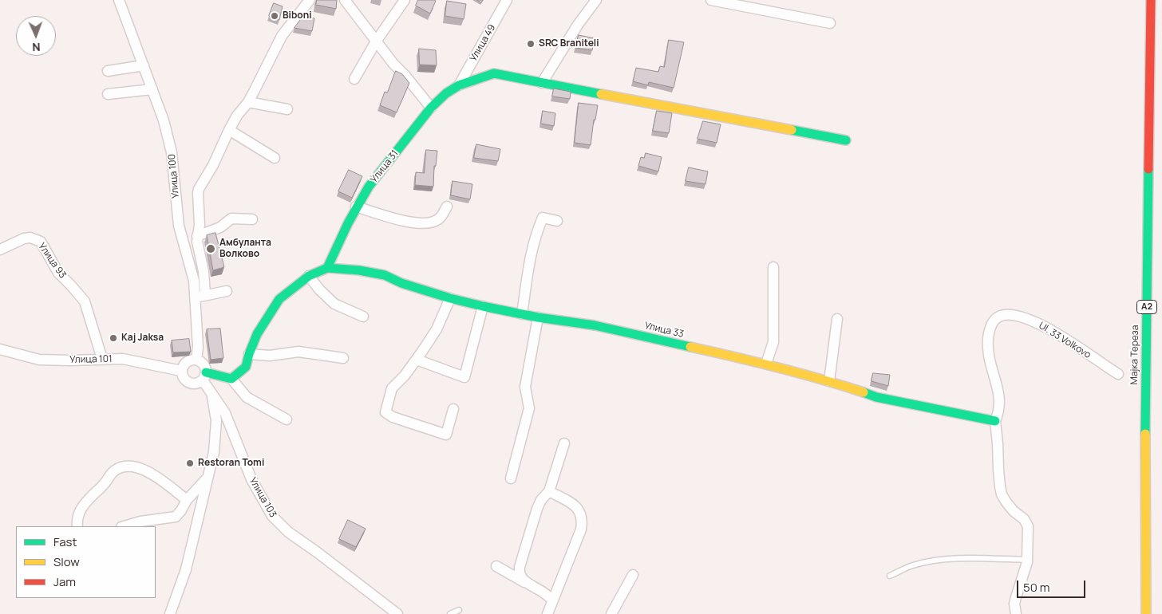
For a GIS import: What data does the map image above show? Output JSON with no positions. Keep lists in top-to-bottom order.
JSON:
{
  "streets": {
    "main road": [
      "Улица 31",
      "A2",
      "Улица 33",
      "Мајка Тереза"
    ],
    "street": [
      "Улица 49",
      "Улица 100",
      "Улица 93",
      "Ul. 33 Volkovo",
      "Улица 101",
      "Улица 103"
    ]
  },
  "crossings": [
    ["Улица 49", "Улица 31"],
    ["Улица 31", "Улица 33"],
    ["Улица 100", "Улица 101"],
    ["Улица 100", "Улица 103"],
    ["Улица 93", "Улица 101"],
    ["Улица 33", "Ul. 33 Volkovo"],
    ["Улица 101", "Улица 103"]
  ],
  "places": [
    "Biboni",
    "SRC Braniteli",
    "Амбуланта Волково",
    "Kaj Jaksa",
    "Restoran Tomi"
  ],
  "legend": ["Fast", "Slow", "Jam"],
  "scale_bar": "50 m",
  "north": "bottom"
}
